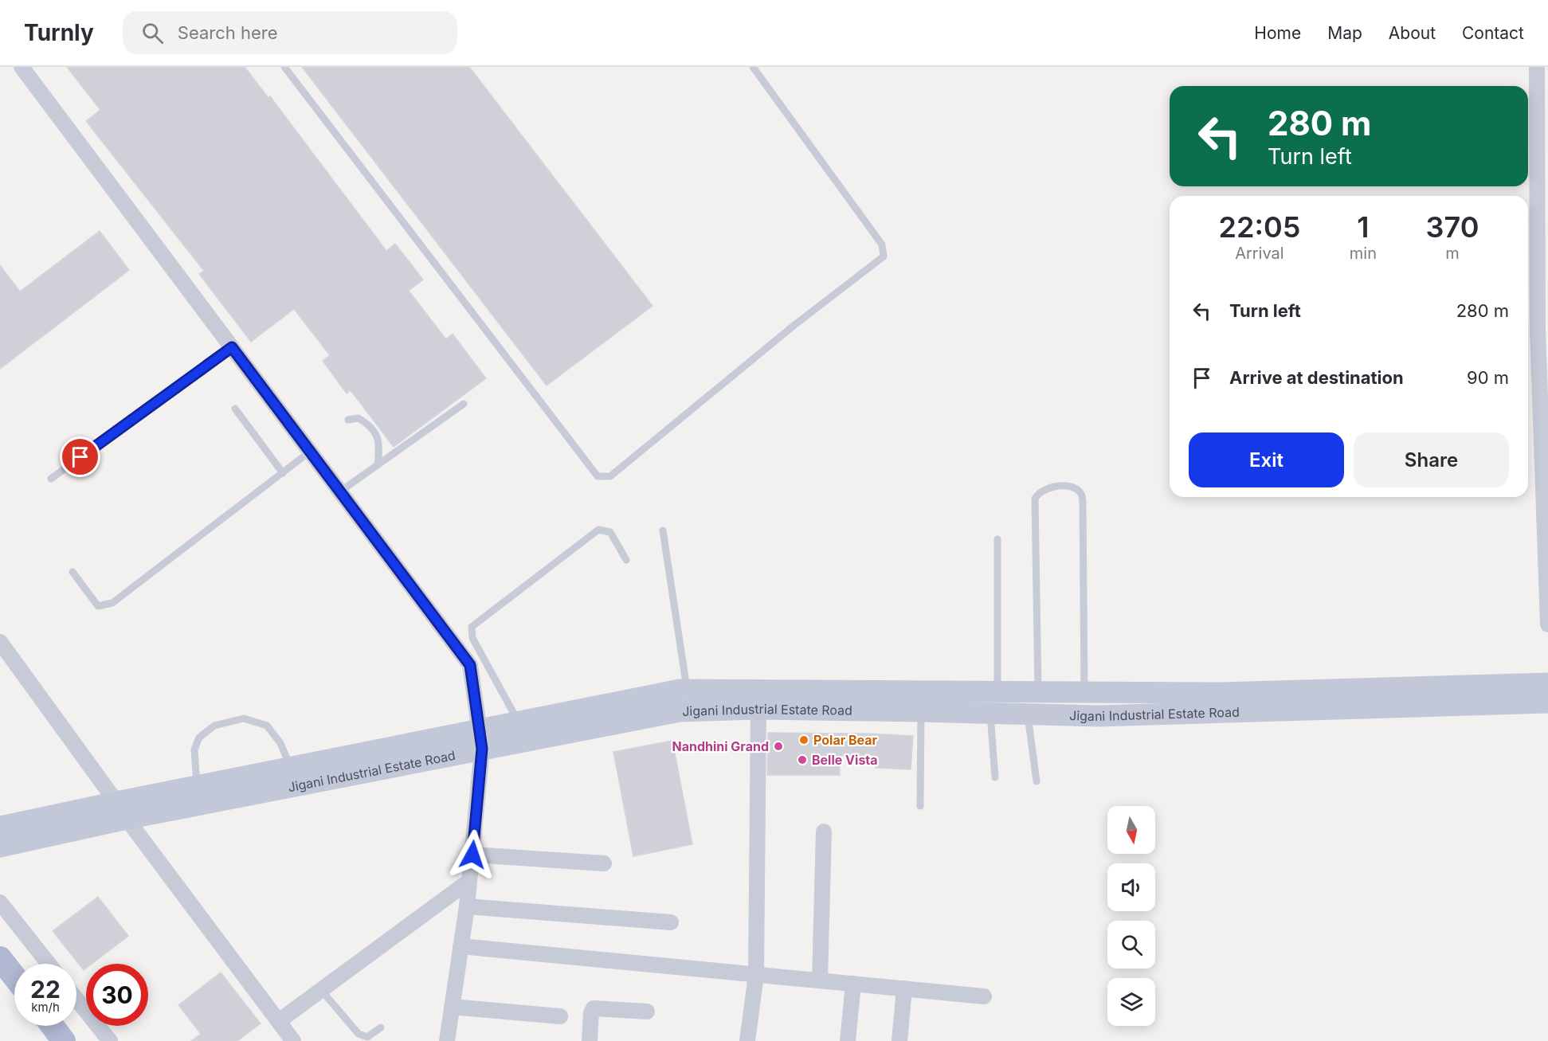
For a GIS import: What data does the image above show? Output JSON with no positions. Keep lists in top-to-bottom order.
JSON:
{
  "streets": {
    "main road": ["Jigani Industrial Estate Road"]
  },
  "places": ["Polar Bear", "Nandhini Grand", "Belle Vista"],
  "north": "bottom",
  "page": {
    "header": "Turnly",
    "search": "Search here",
    "nav": [
      "Home",
      "Map",
      "About",
      "Contact"
    ],
    "turn": ["280 m", "Turn left"],
    "eta": [
      "22:05",
      "Arrival",
      "1",
      "min",
      "370",
      "m"
    ],
    "list": [
      {
        "name": "Turn left",
        "value": "280 m"
      },
      {
        "name": "Arrive at destination",
        "value": "90 m"
      }
    ],
    "buttons": ["Exit", "Share"],
    "speed": "22 km/h",
    "limit": "30"
  }
}
